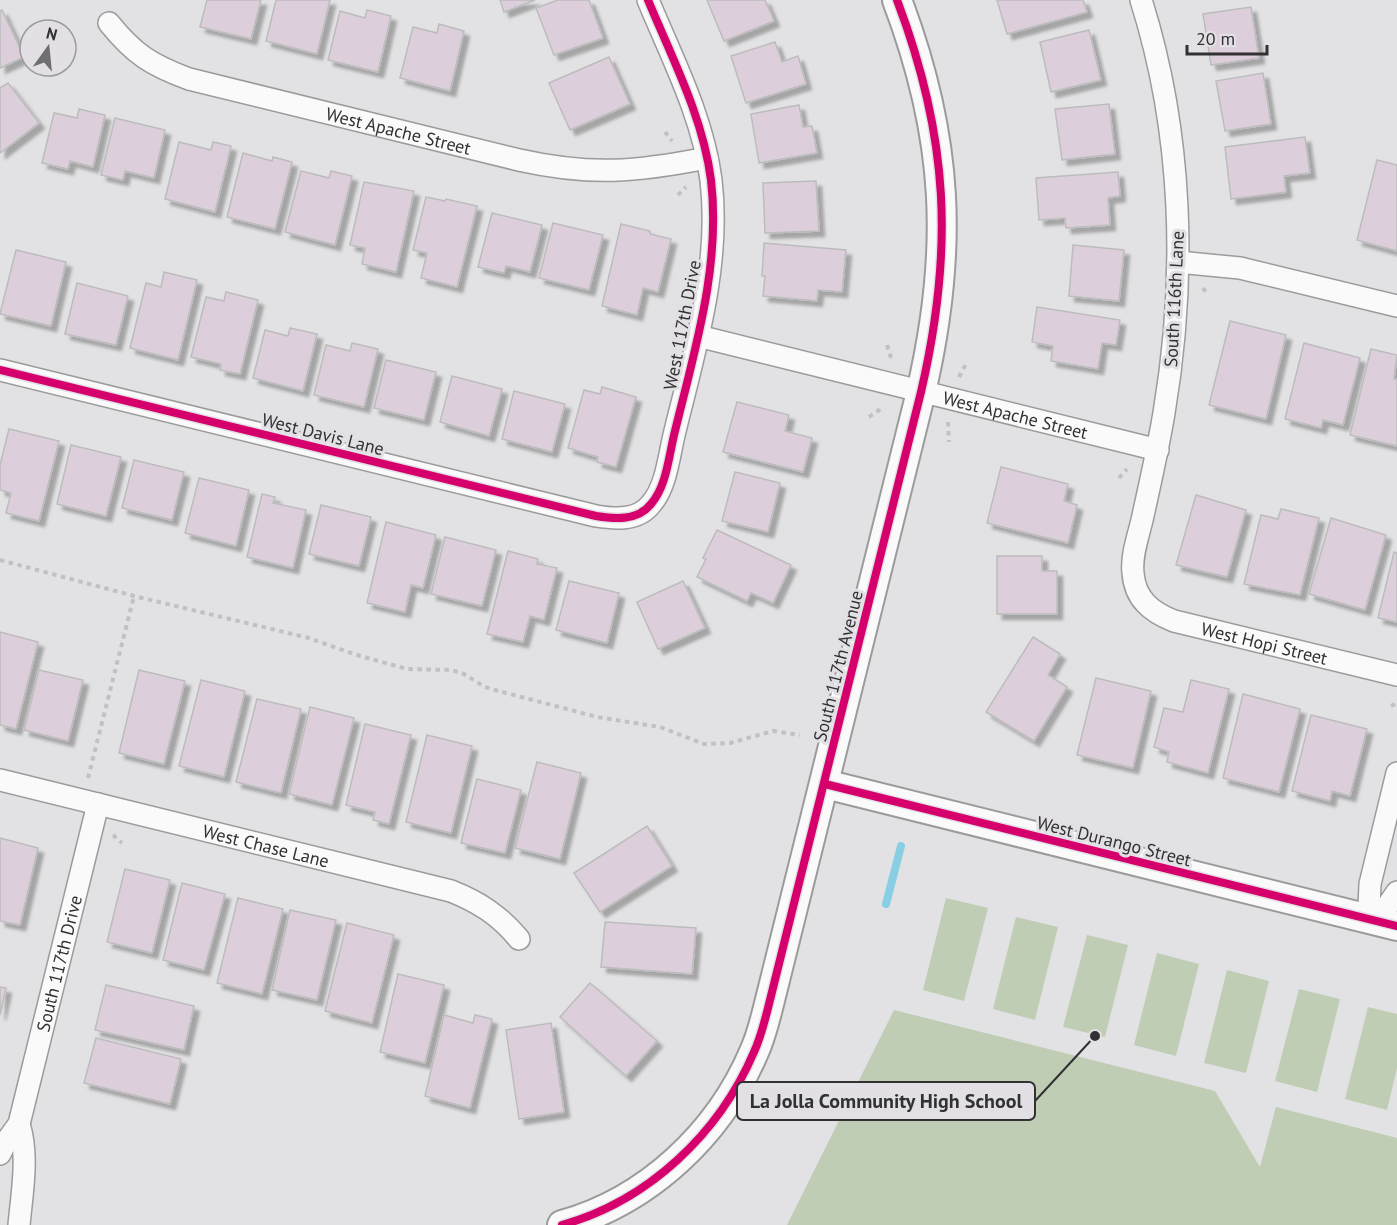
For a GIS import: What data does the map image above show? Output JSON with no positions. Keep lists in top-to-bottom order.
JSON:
{
  "streets": {
    "street": [
      "West Apache Street",
      "South 116th Lane",
      "West 117th Drive",
      "West Davis Lane",
      "West Hopi Street",
      "South 117th Avenue",
      "West Durango Street",
      "West Chase Lane",
      "South 117th Drive"
    ]
  },
  "crossings": [
    ["West Apache Street", "South 116th Lane"],
    ["West Apache Street", "West 117th Drive"],
    ["West Apache Street", "South 117th Avenue"],
    ["South 116th Lane", "West Hopi Street"],
    ["West 117th Drive", "West Davis Lane"],
    ["South 117th Avenue", "West Durango Street"],
    ["West Chase Lane", "South 117th Drive"]
  ],
  "places": ["La Jolla Community High School"],
  "scale_bar": "20 m",
  "north": "top"
}
